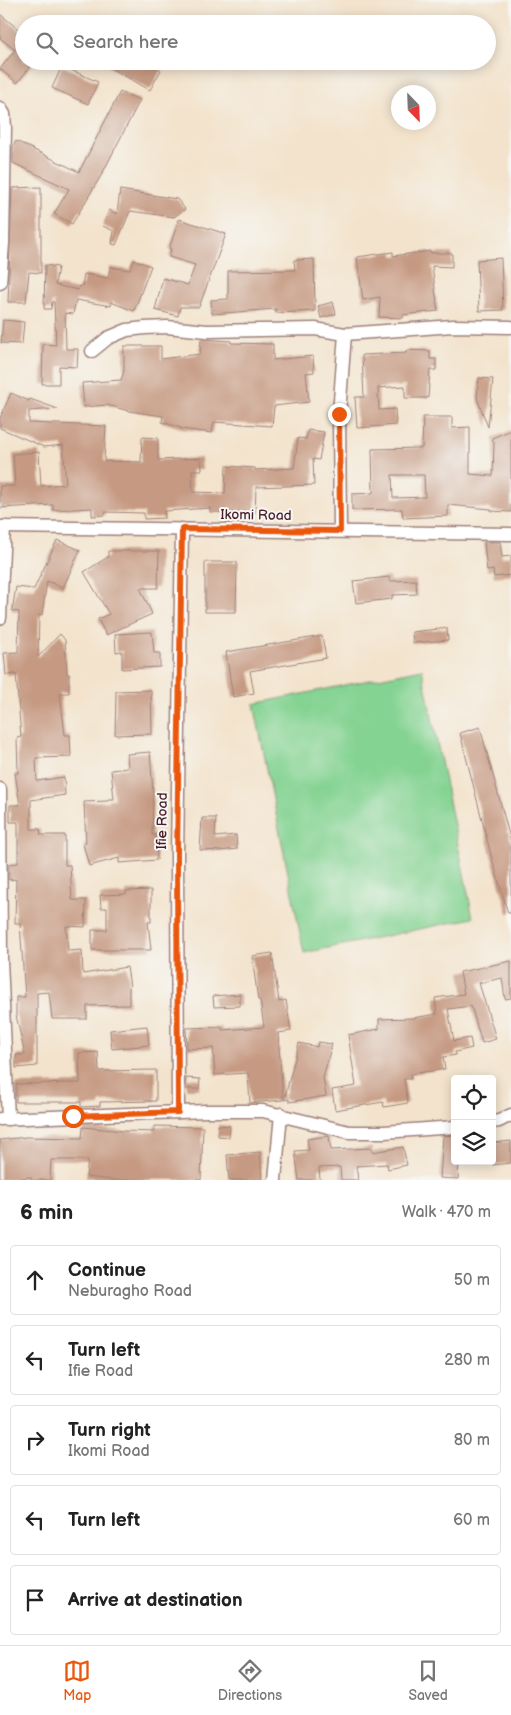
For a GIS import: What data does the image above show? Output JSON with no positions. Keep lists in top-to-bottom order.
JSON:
{
  "streets": {
    "street": ["Ikomi Road", "Ifie Road"]
  },
  "crossings": [
    ["Ikomi Road", "Ifie Road"]
  ],
  "north": "bottom right",
  "page": {
    "search": "Search here",
    "heading": ["6 min", "Walk · 470 m"],
    "list": [
      ["Continue", "Neburagho Road", "50 m"],
      ["Turn left", "Ifie Road", "280 m"],
      ["Turn right", "Ikomi Road", "80 m"],
      ["Turn left", "60 m"],
      "Arrive at destination"
    ],
    "nav": ["Map", "Directions", "Saved"]
  }
}
